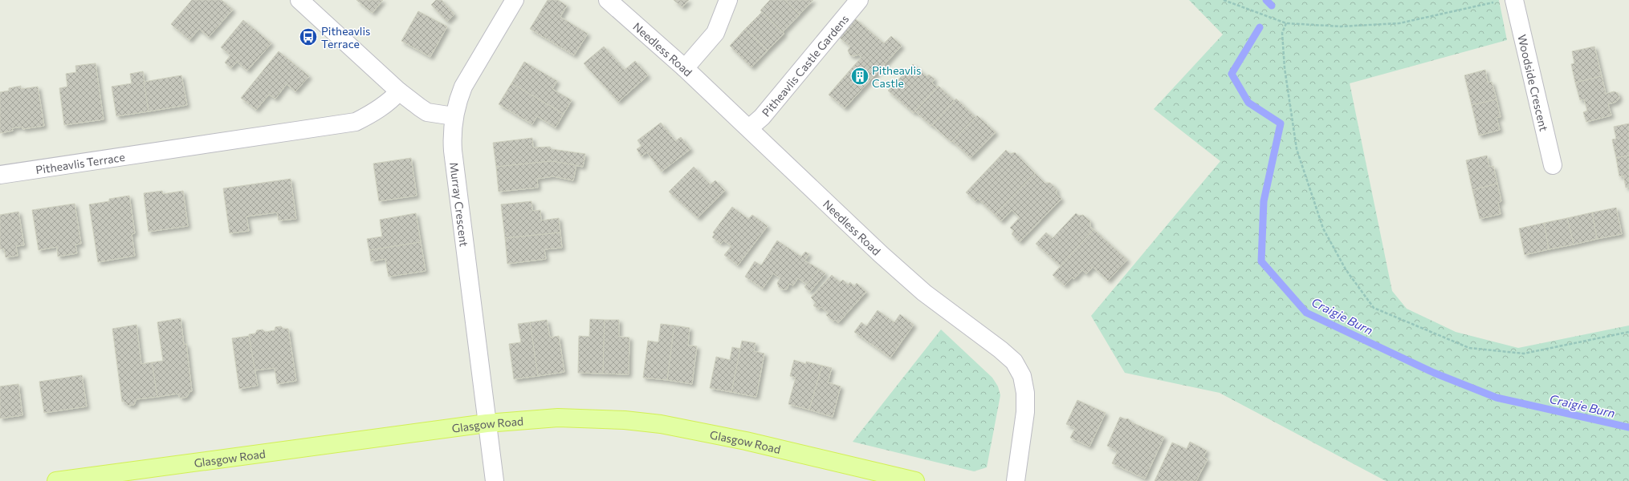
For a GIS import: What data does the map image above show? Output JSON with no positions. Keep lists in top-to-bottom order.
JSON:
{
  "streets": {
    "main road": ["Glasgow Road"],
    "street": [
      "Needless Road",
      "Pitheavlis Castle Gardens",
      "Woodside Crescent",
      "Pitheavlis Terrace",
      "Murray Crescent"
    ]
  },
  "crossings": [
    ["Needless Road", "Pitheavlis Castle Gardens"],
    ["Murray Crescent", "Glasgow Road"]
  ],
  "water": ["Craigie Burn"],
  "places": {
    "bus stop": ["Pitheavlis Terrace"],
    "building": ["Pitheavlis Castle"]
  }
}
